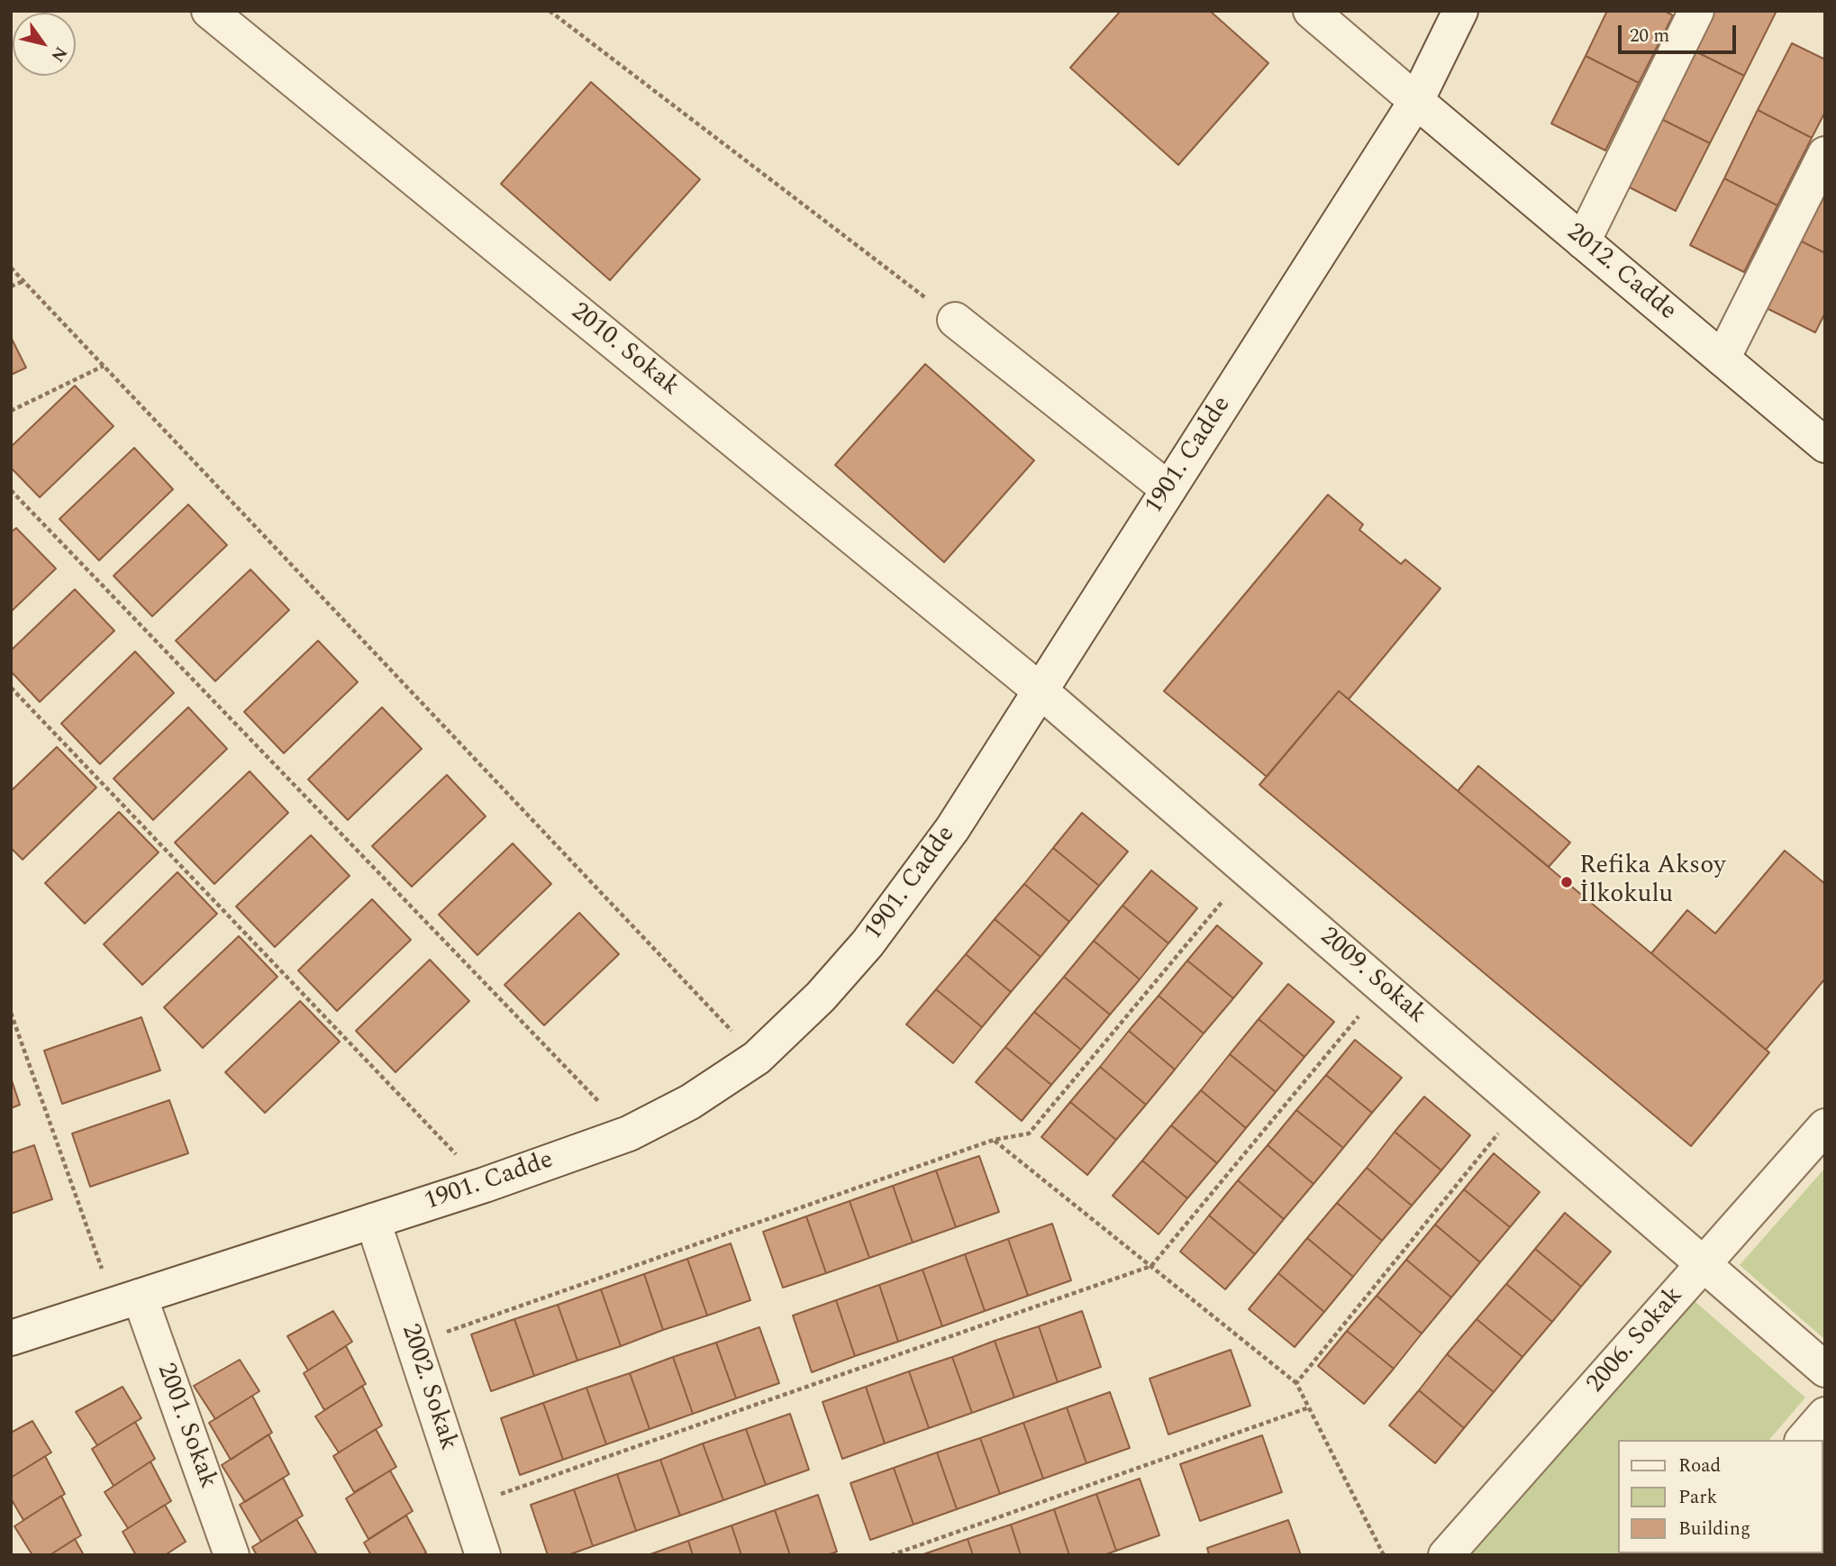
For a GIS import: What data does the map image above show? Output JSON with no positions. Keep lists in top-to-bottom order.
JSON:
{
  "streets": {
    "street": [
      "2012. Cadde",
      "2010. Sokak",
      "1901. Cadde",
      "2009. Sokak",
      "2006. Sokak",
      "2002. Sokak",
      "2001. Sokak"
    ]
  },
  "crossings": [
    ["2012. Cadde", "1901. Cadde"],
    ["2010. Sokak", "1901. Cadde"],
    ["2010. Sokak", "2009. Sokak"],
    ["1901. Cadde", "2009. Sokak"],
    ["1901. Cadde", "2002. Sokak"],
    ["1901. Cadde", "2001. Sokak"],
    ["2009. Sokak", "2006. Sokak"]
  ],
  "places": ["Refika Aksoy İlkokulu"],
  "legend": ["Road", "Park", "Building"],
  "scale_bar": "20 m",
  "north": "bottom right"
}
